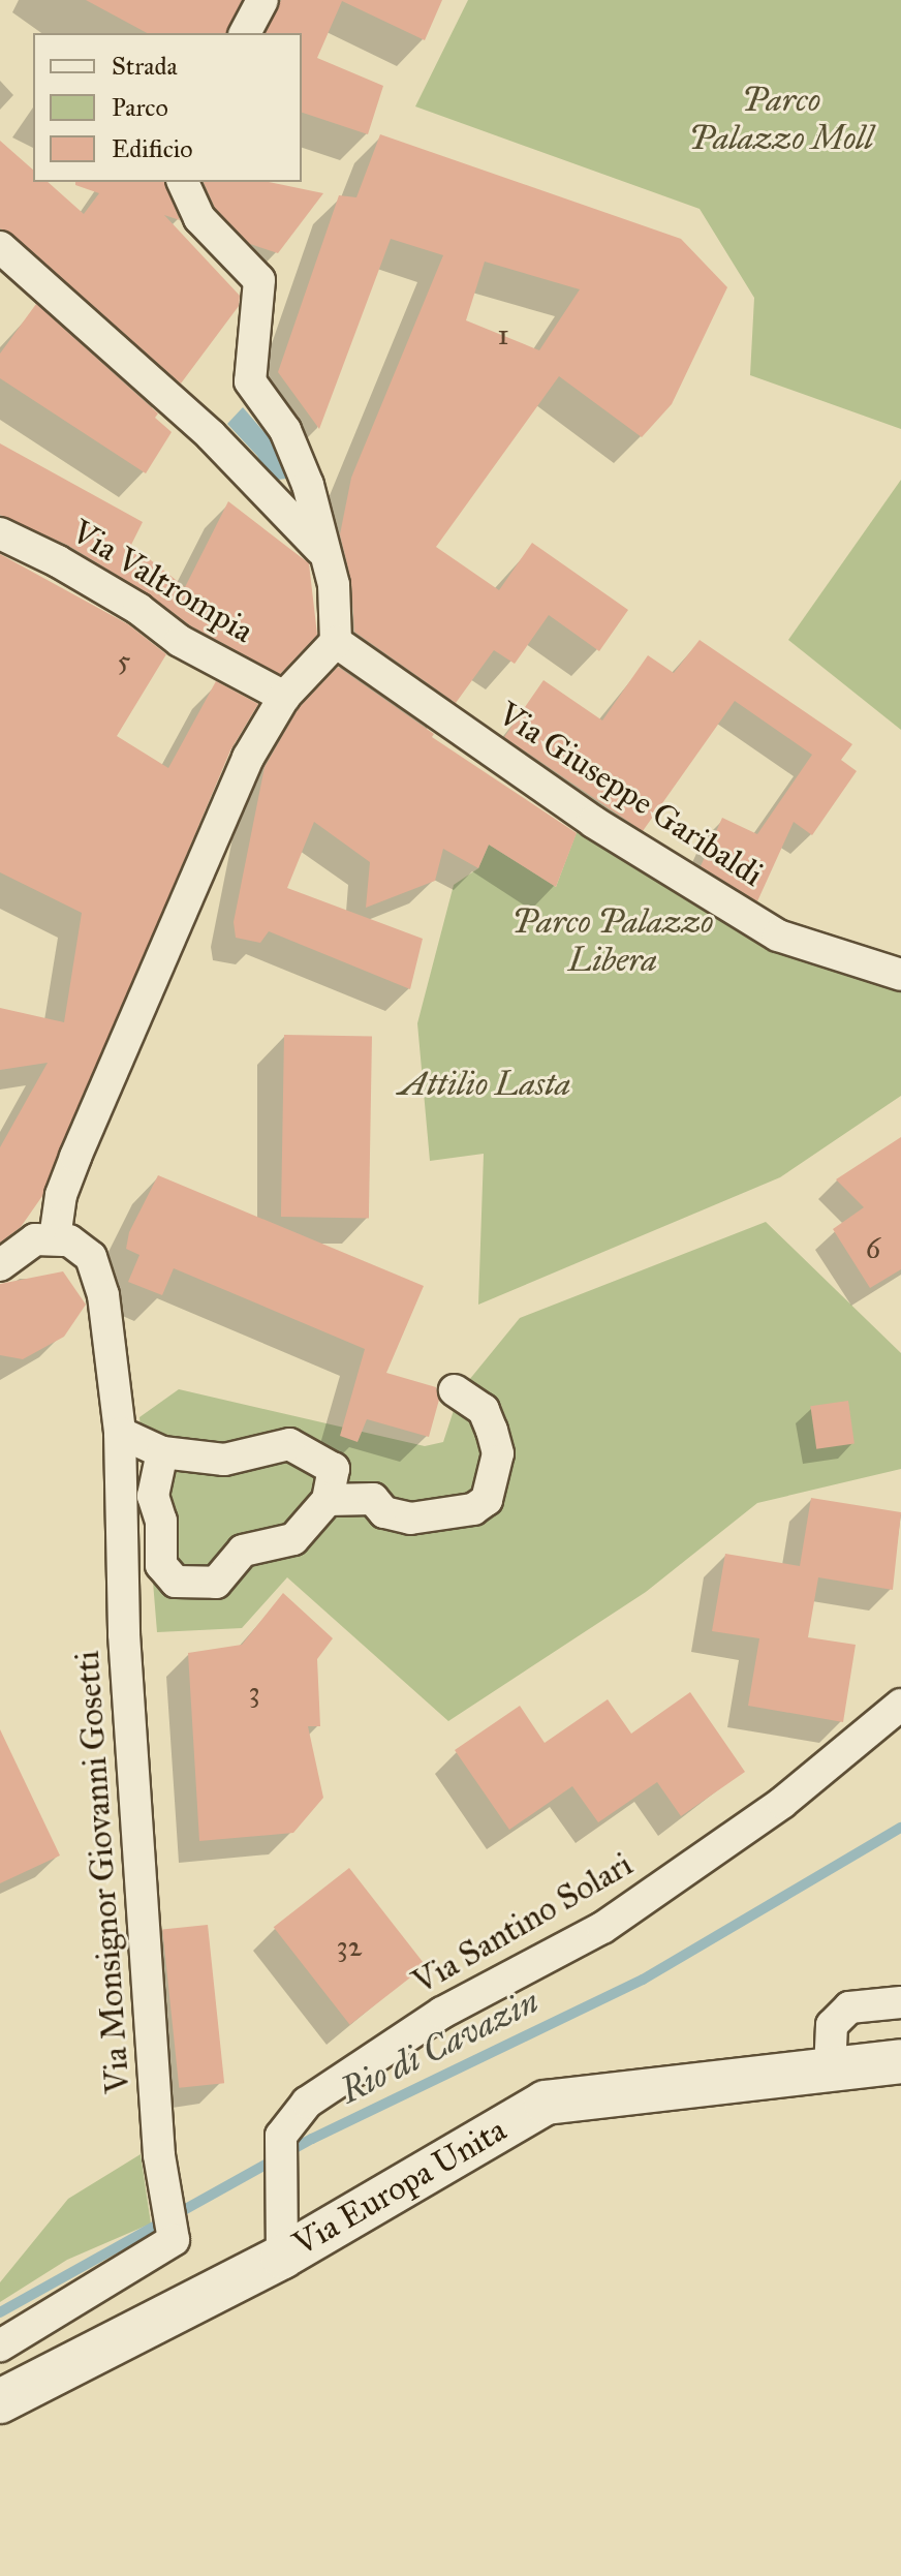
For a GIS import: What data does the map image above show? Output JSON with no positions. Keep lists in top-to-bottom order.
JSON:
{
  "streets": {
    "main road": ["Via Europa Unita"],
    "street": [
      "Via Valtrompia",
      "Via Giuseppe Garibaldi",
      "Via Monsignor Giovanni Gosetti",
      "Via Santino Solari"
    ]
  },
  "crossings": [
    ["Via Santino Solari", "Via Europa Unita"]
  ],
  "water": ["Rio di Cavazin"],
  "parks": ["Parco Palazzo Moll", "Parco Palazzo Libera", "Attilio Lasta"],
  "house_numbers": [
    "1",
    "5",
    "6",
    "3",
    "32"
  ],
  "legend": ["Strada", "Parco", "Edificio"]
}
